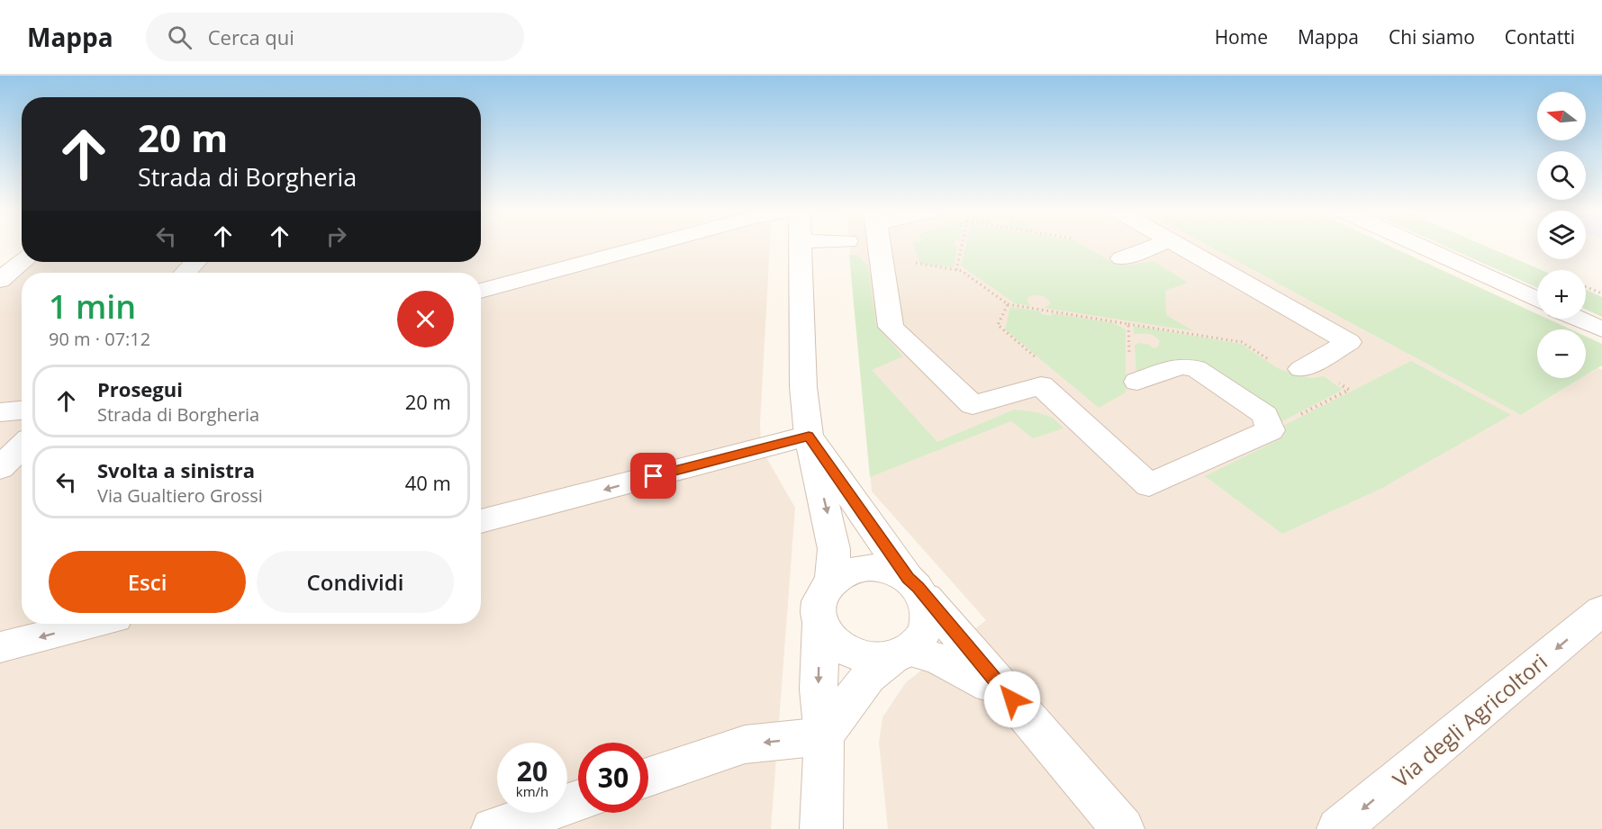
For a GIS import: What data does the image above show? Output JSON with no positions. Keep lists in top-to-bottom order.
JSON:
{
  "streets": {
    "street": ["Via degli Agricoltori"]
  },
  "one_way": ["Via degli Agricoltori"],
  "north": "left",
  "page": {
    "header": "Mappa",
    "search": "Cerca qui",
    "nav": [
      "Home",
      "Mappa",
      "Chi siamo",
      "Contatti"
    ],
    "map_buttons": ["+", "−"],
    "turn": ["20 m", "Strada di Borgheria"],
    "heading": ["1 min", "90 m · 07:12"],
    "list": [
      {
        "name": "Prosegui",
        "note": "Strada di Borgheria",
        "value": "20 m"
      },
      {
        "name": "Svolta a sinistra",
        "note": "Via Gualtiero Grossi",
        "value": "40 m"
      }
    ],
    "buttons": ["Esci", "Condividi"],
    "speed": "20 km/h",
    "limit": "30"
  }
}
